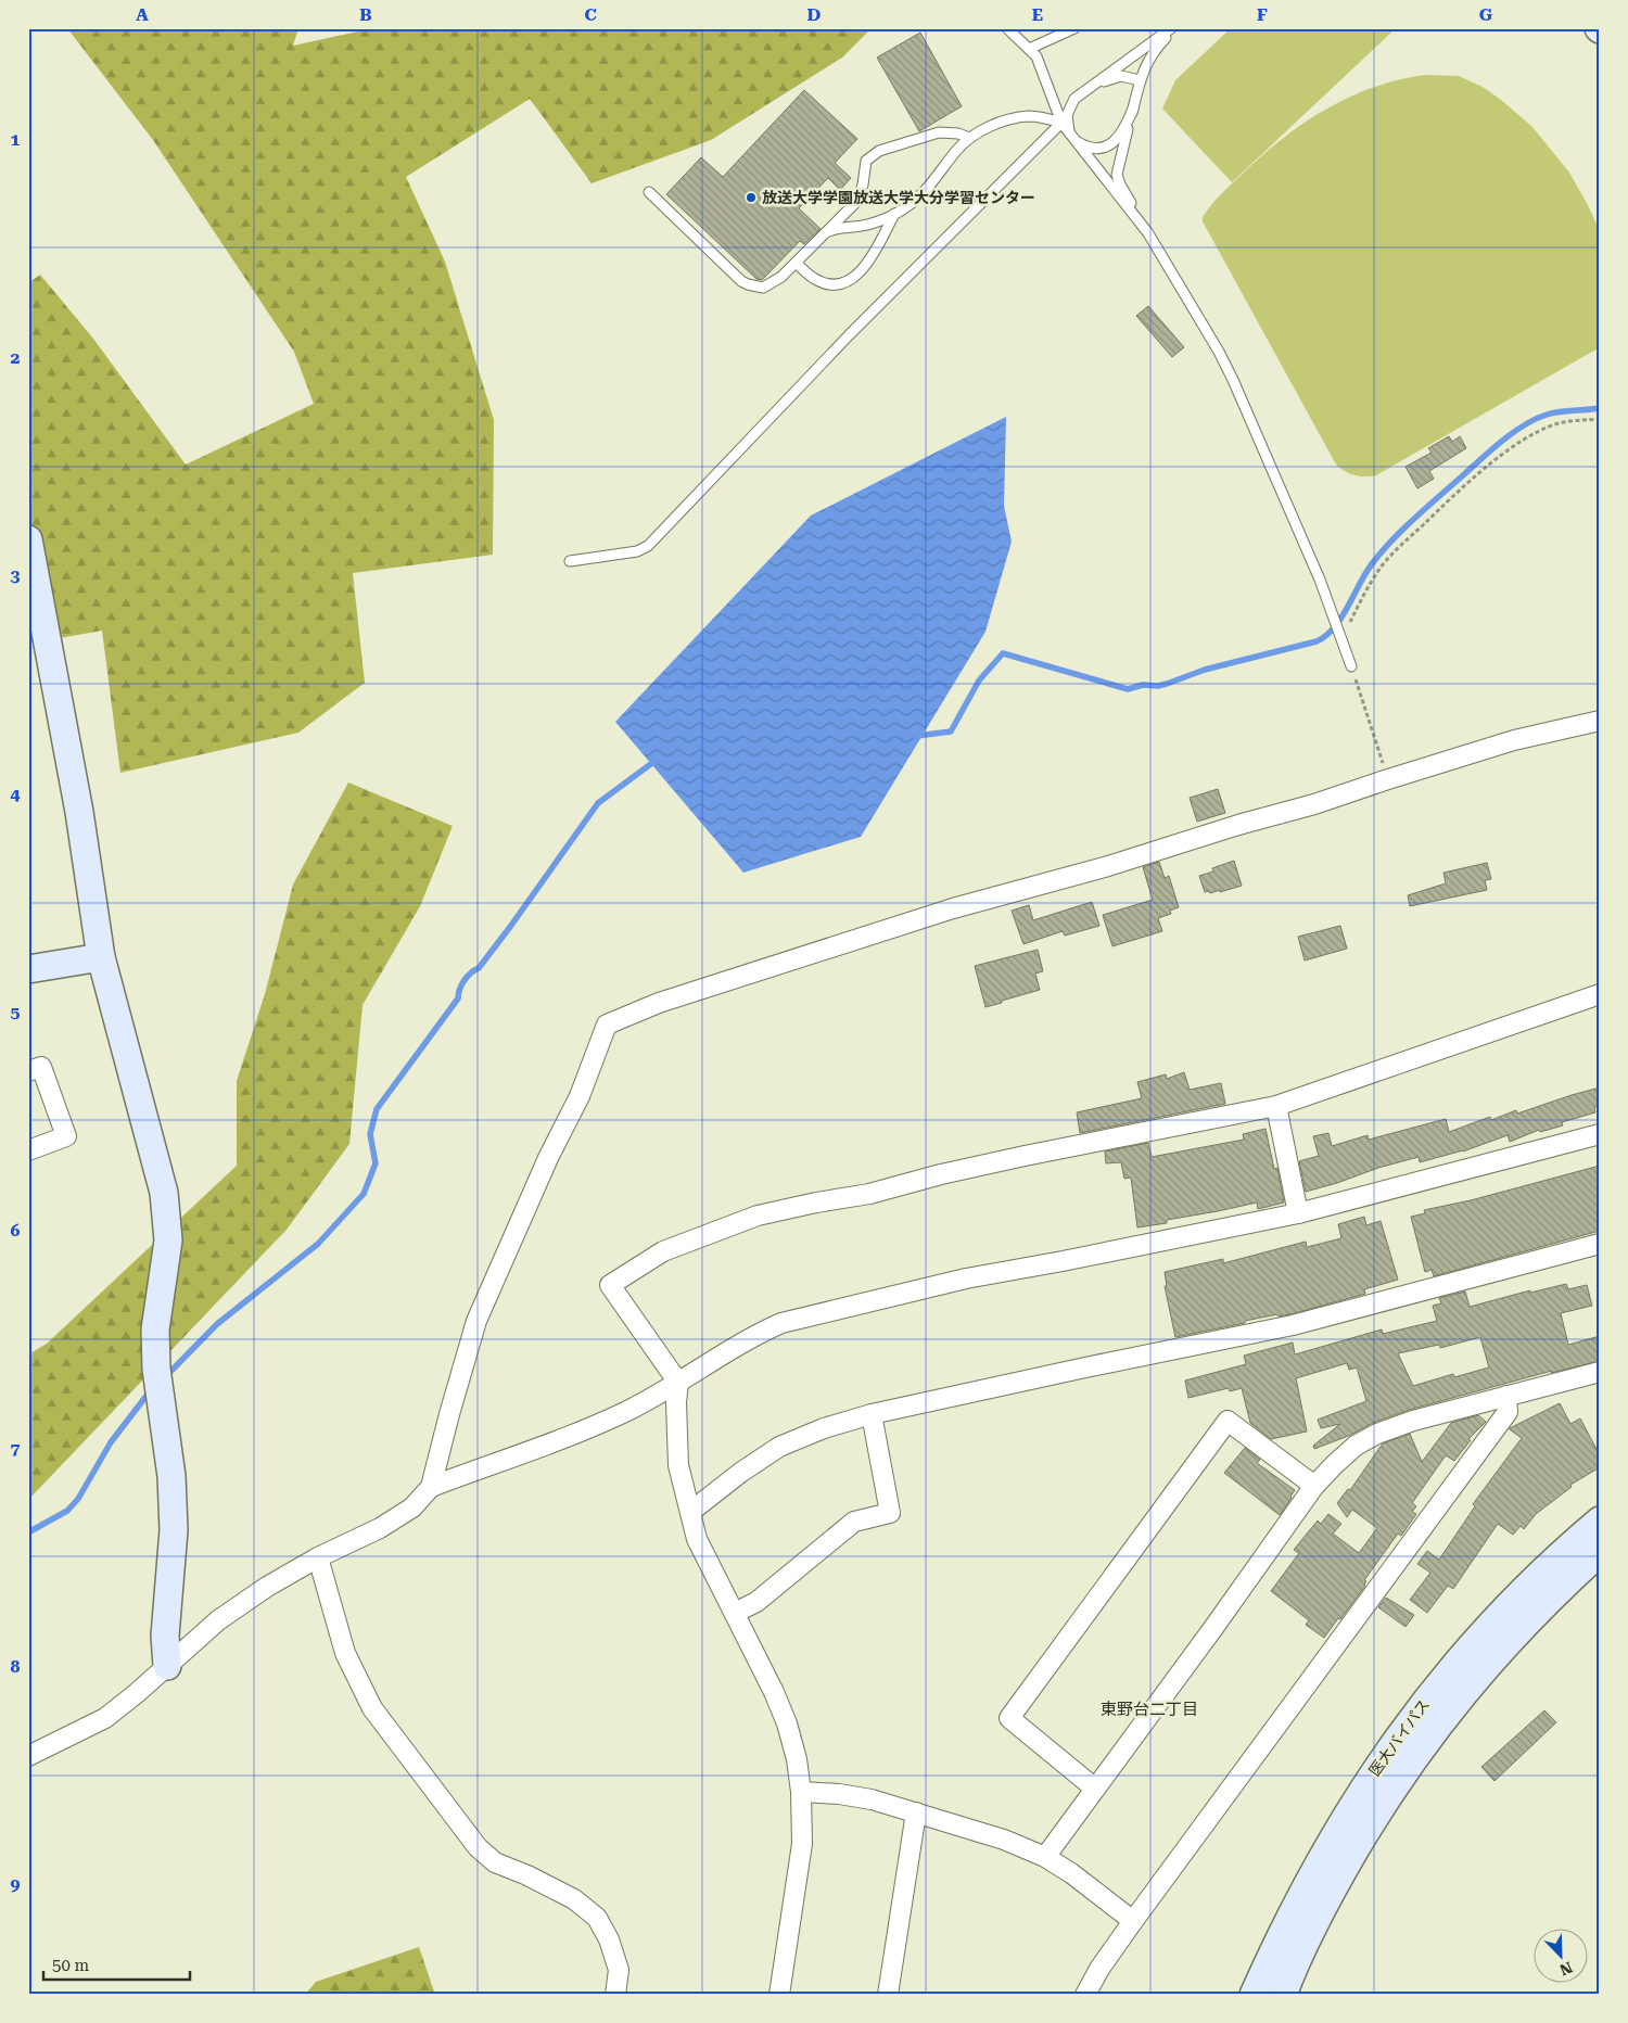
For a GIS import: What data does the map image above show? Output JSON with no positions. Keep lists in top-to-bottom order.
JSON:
{
  "streets": {
    "street": ["医大バイパス"]
  },
  "districts": ["東野台二丁目"],
  "places": ["放送大学学園放送大学大分学習センター"],
  "scale_bar": "50 m",
  "north": "bottom right",
  "grid": {
    "columns": [
      "A",
      "B",
      "C",
      "D",
      "E",
      "F",
      "G"
    ],
    "rows": [
      "1",
      "2",
      "3",
      "4",
      "5",
      "6",
      "7",
      "8",
      "9"
    ]
  }
}
